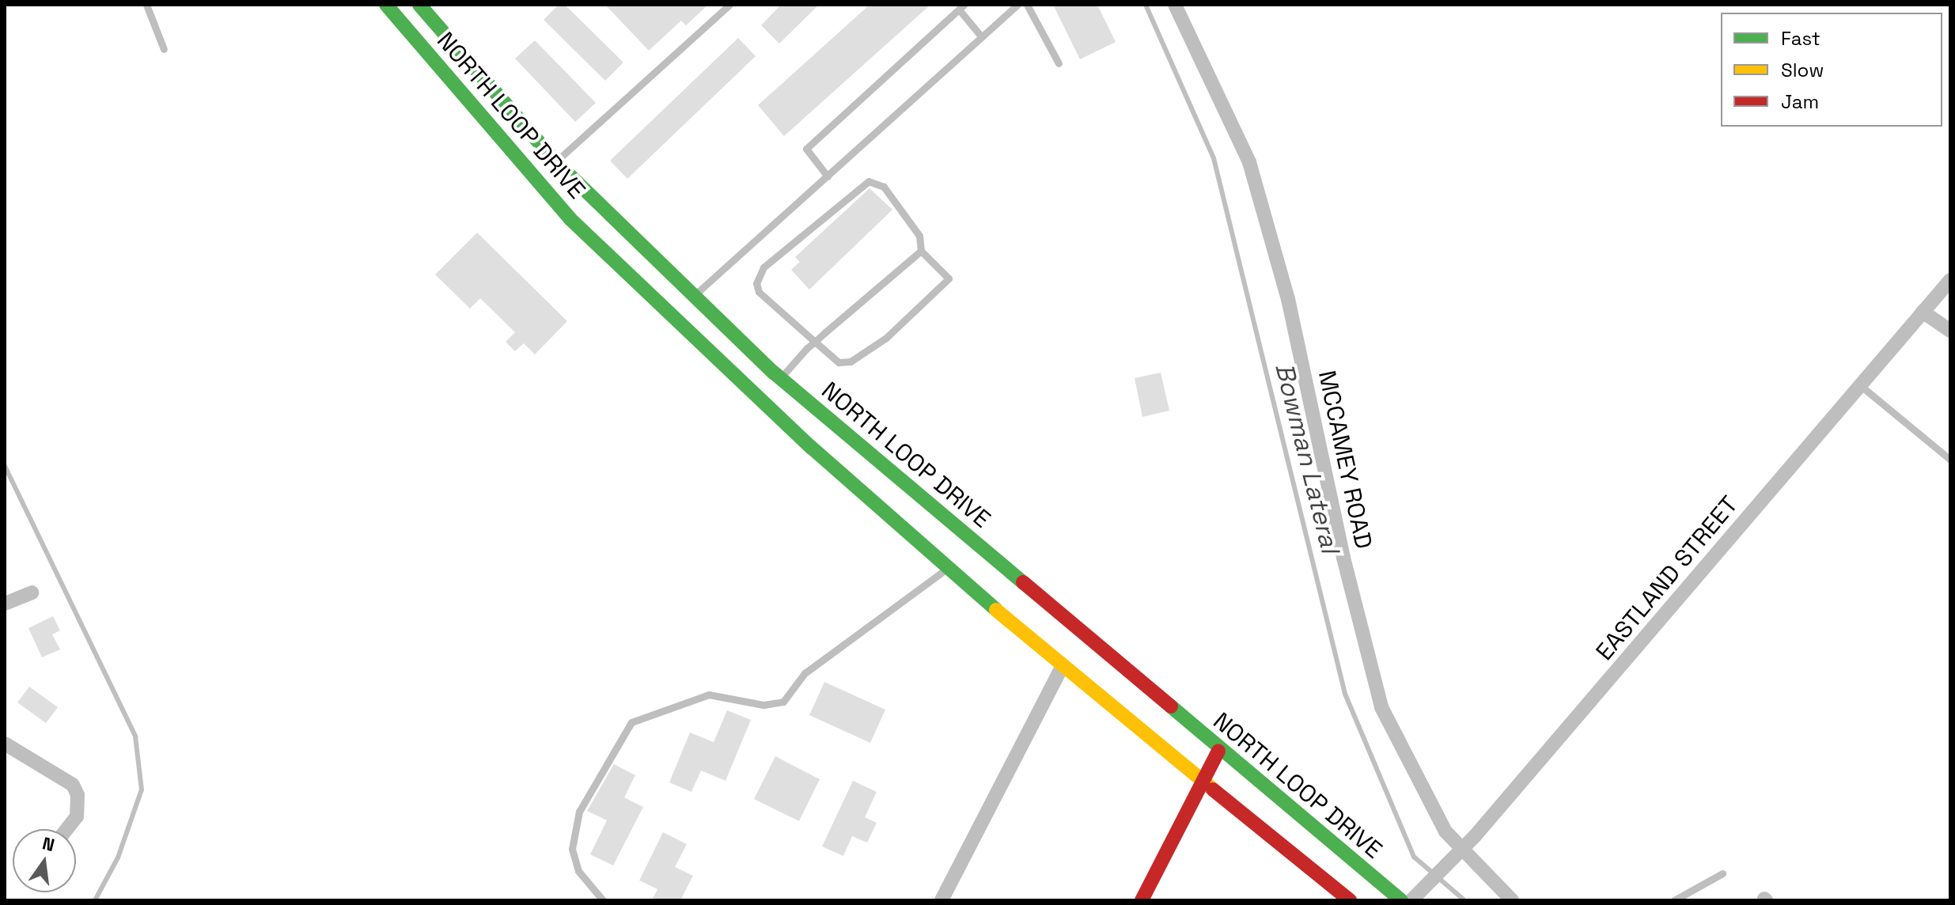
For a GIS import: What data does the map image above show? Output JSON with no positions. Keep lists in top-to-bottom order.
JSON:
{
  "streets": {
    "main road": ["NORTH LOOP DRIVE"],
    "street": ["MCCAMEY ROAD", "EASTLAND STREET"]
  },
  "crossings": [
    ["MCCAMEY ROAD", "EASTLAND STREET"]
  ],
  "water": ["Bowman Lateral"],
  "legend": ["Fast", "Slow", "Jam"],
  "north": "top"
}
